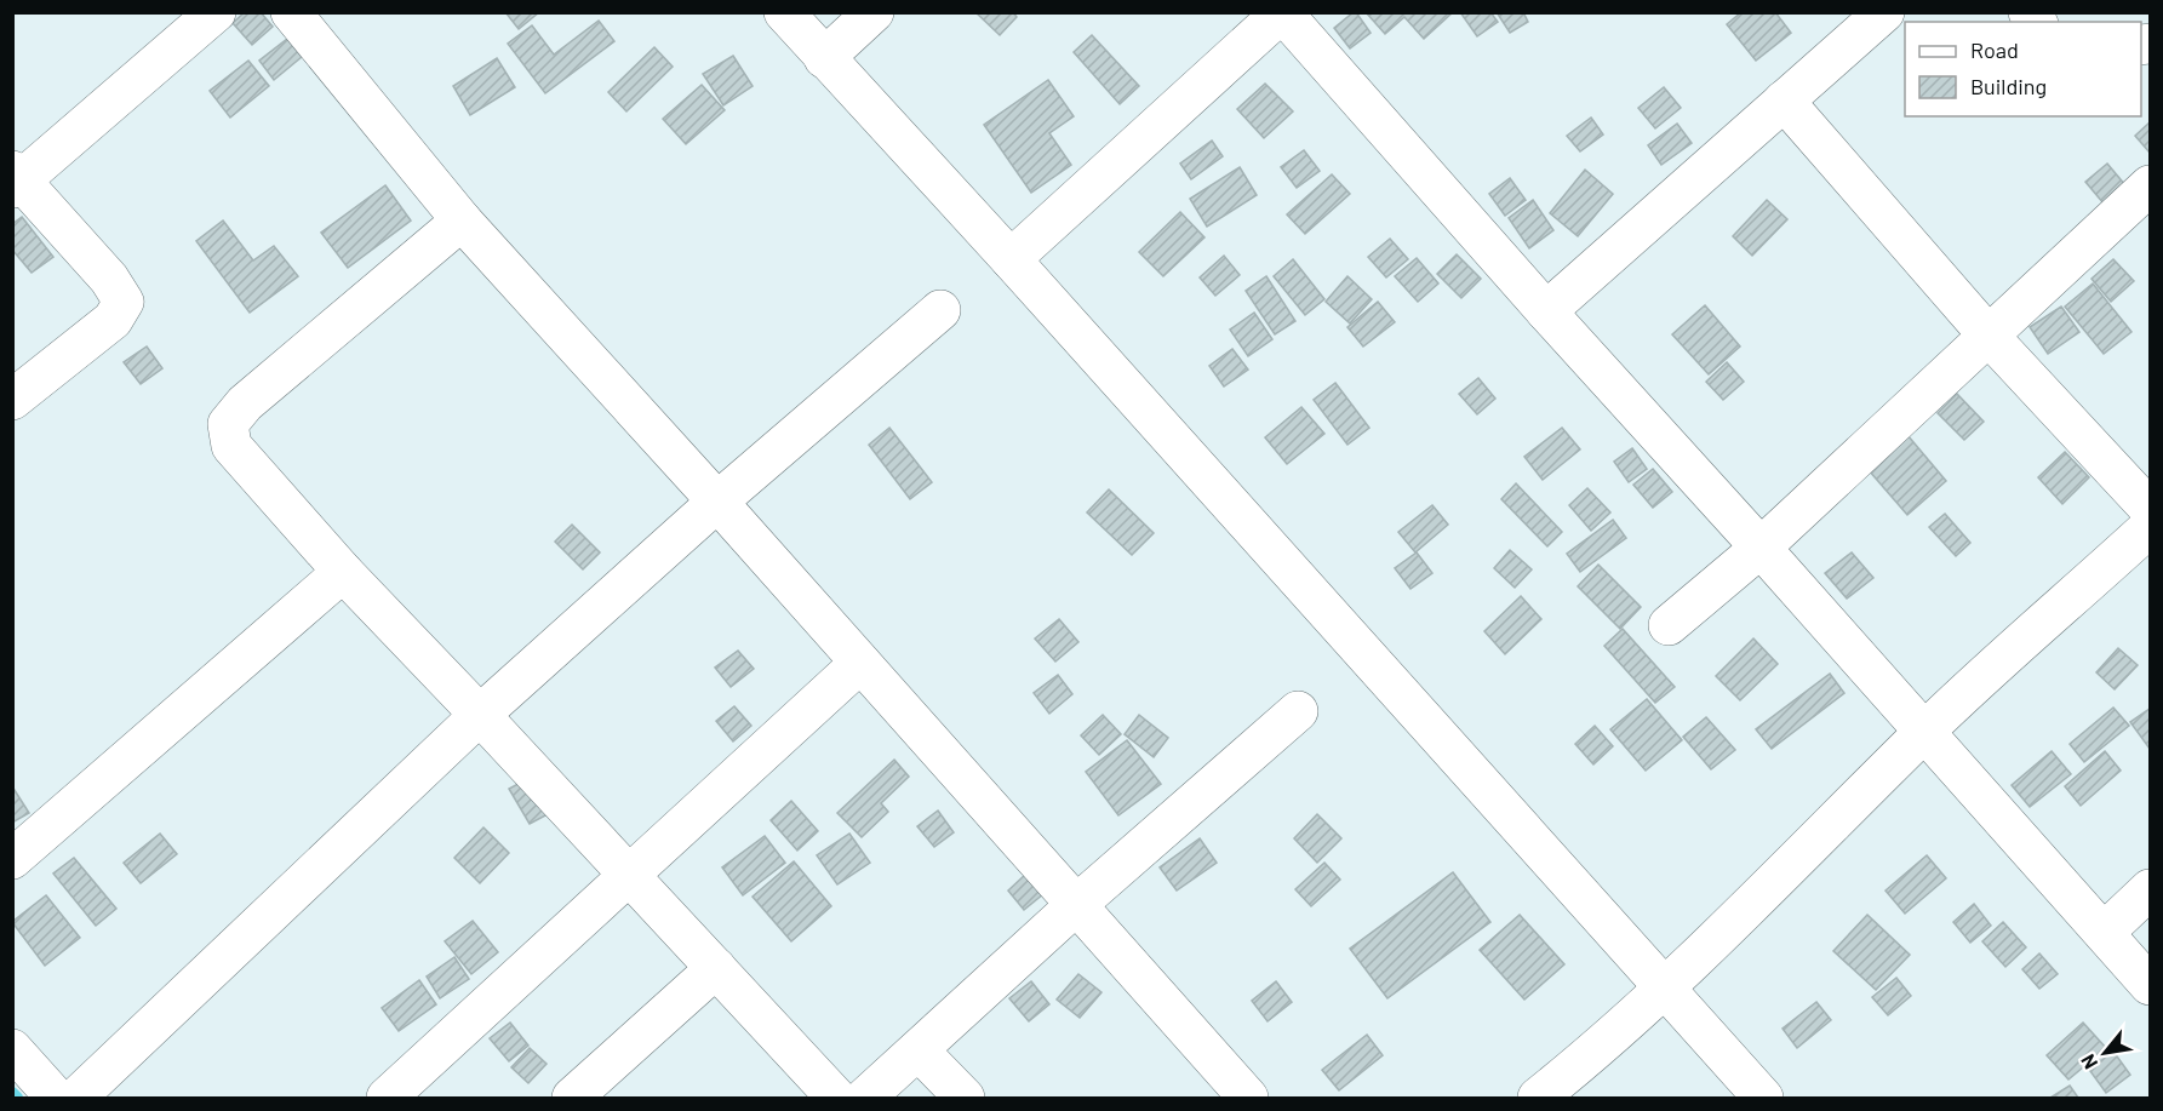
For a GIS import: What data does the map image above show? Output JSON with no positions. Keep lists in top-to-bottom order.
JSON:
{
  "legend": ["Road", "Building"],
  "north": "bottom left"
}
